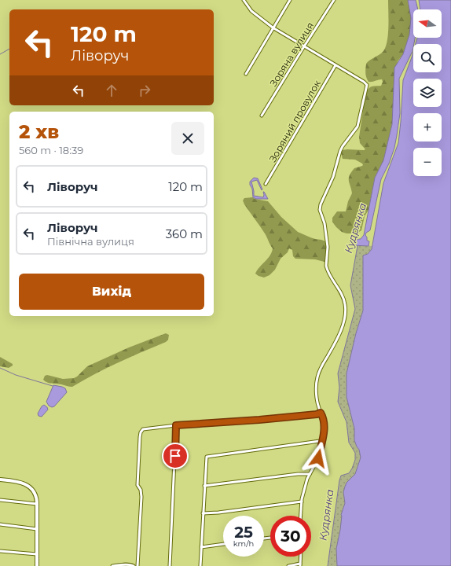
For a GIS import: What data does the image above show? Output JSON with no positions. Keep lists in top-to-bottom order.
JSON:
{
  "streets": {
    "street": ["Зоряна вулиця", "Зоряний провулок"]
  },
  "water": ["Кудрянка"],
  "north": "left",
  "page": {
    "map_buttons": ["+", "−"],
    "turn": ["120 m", "Ліворуч"],
    "heading": ["2 хв", "560 m · 18:39"],
    "list": [
      {
        "name": "Ліворуч",
        "value": "120 m"
      },
      {
        "name": "Ліворуч",
        "note": "Північна вулиця",
        "value": "360 m"
      }
    ],
    "buttons": "Вихід",
    "speed": "25 km/h",
    "limit": "30"
  }
}
